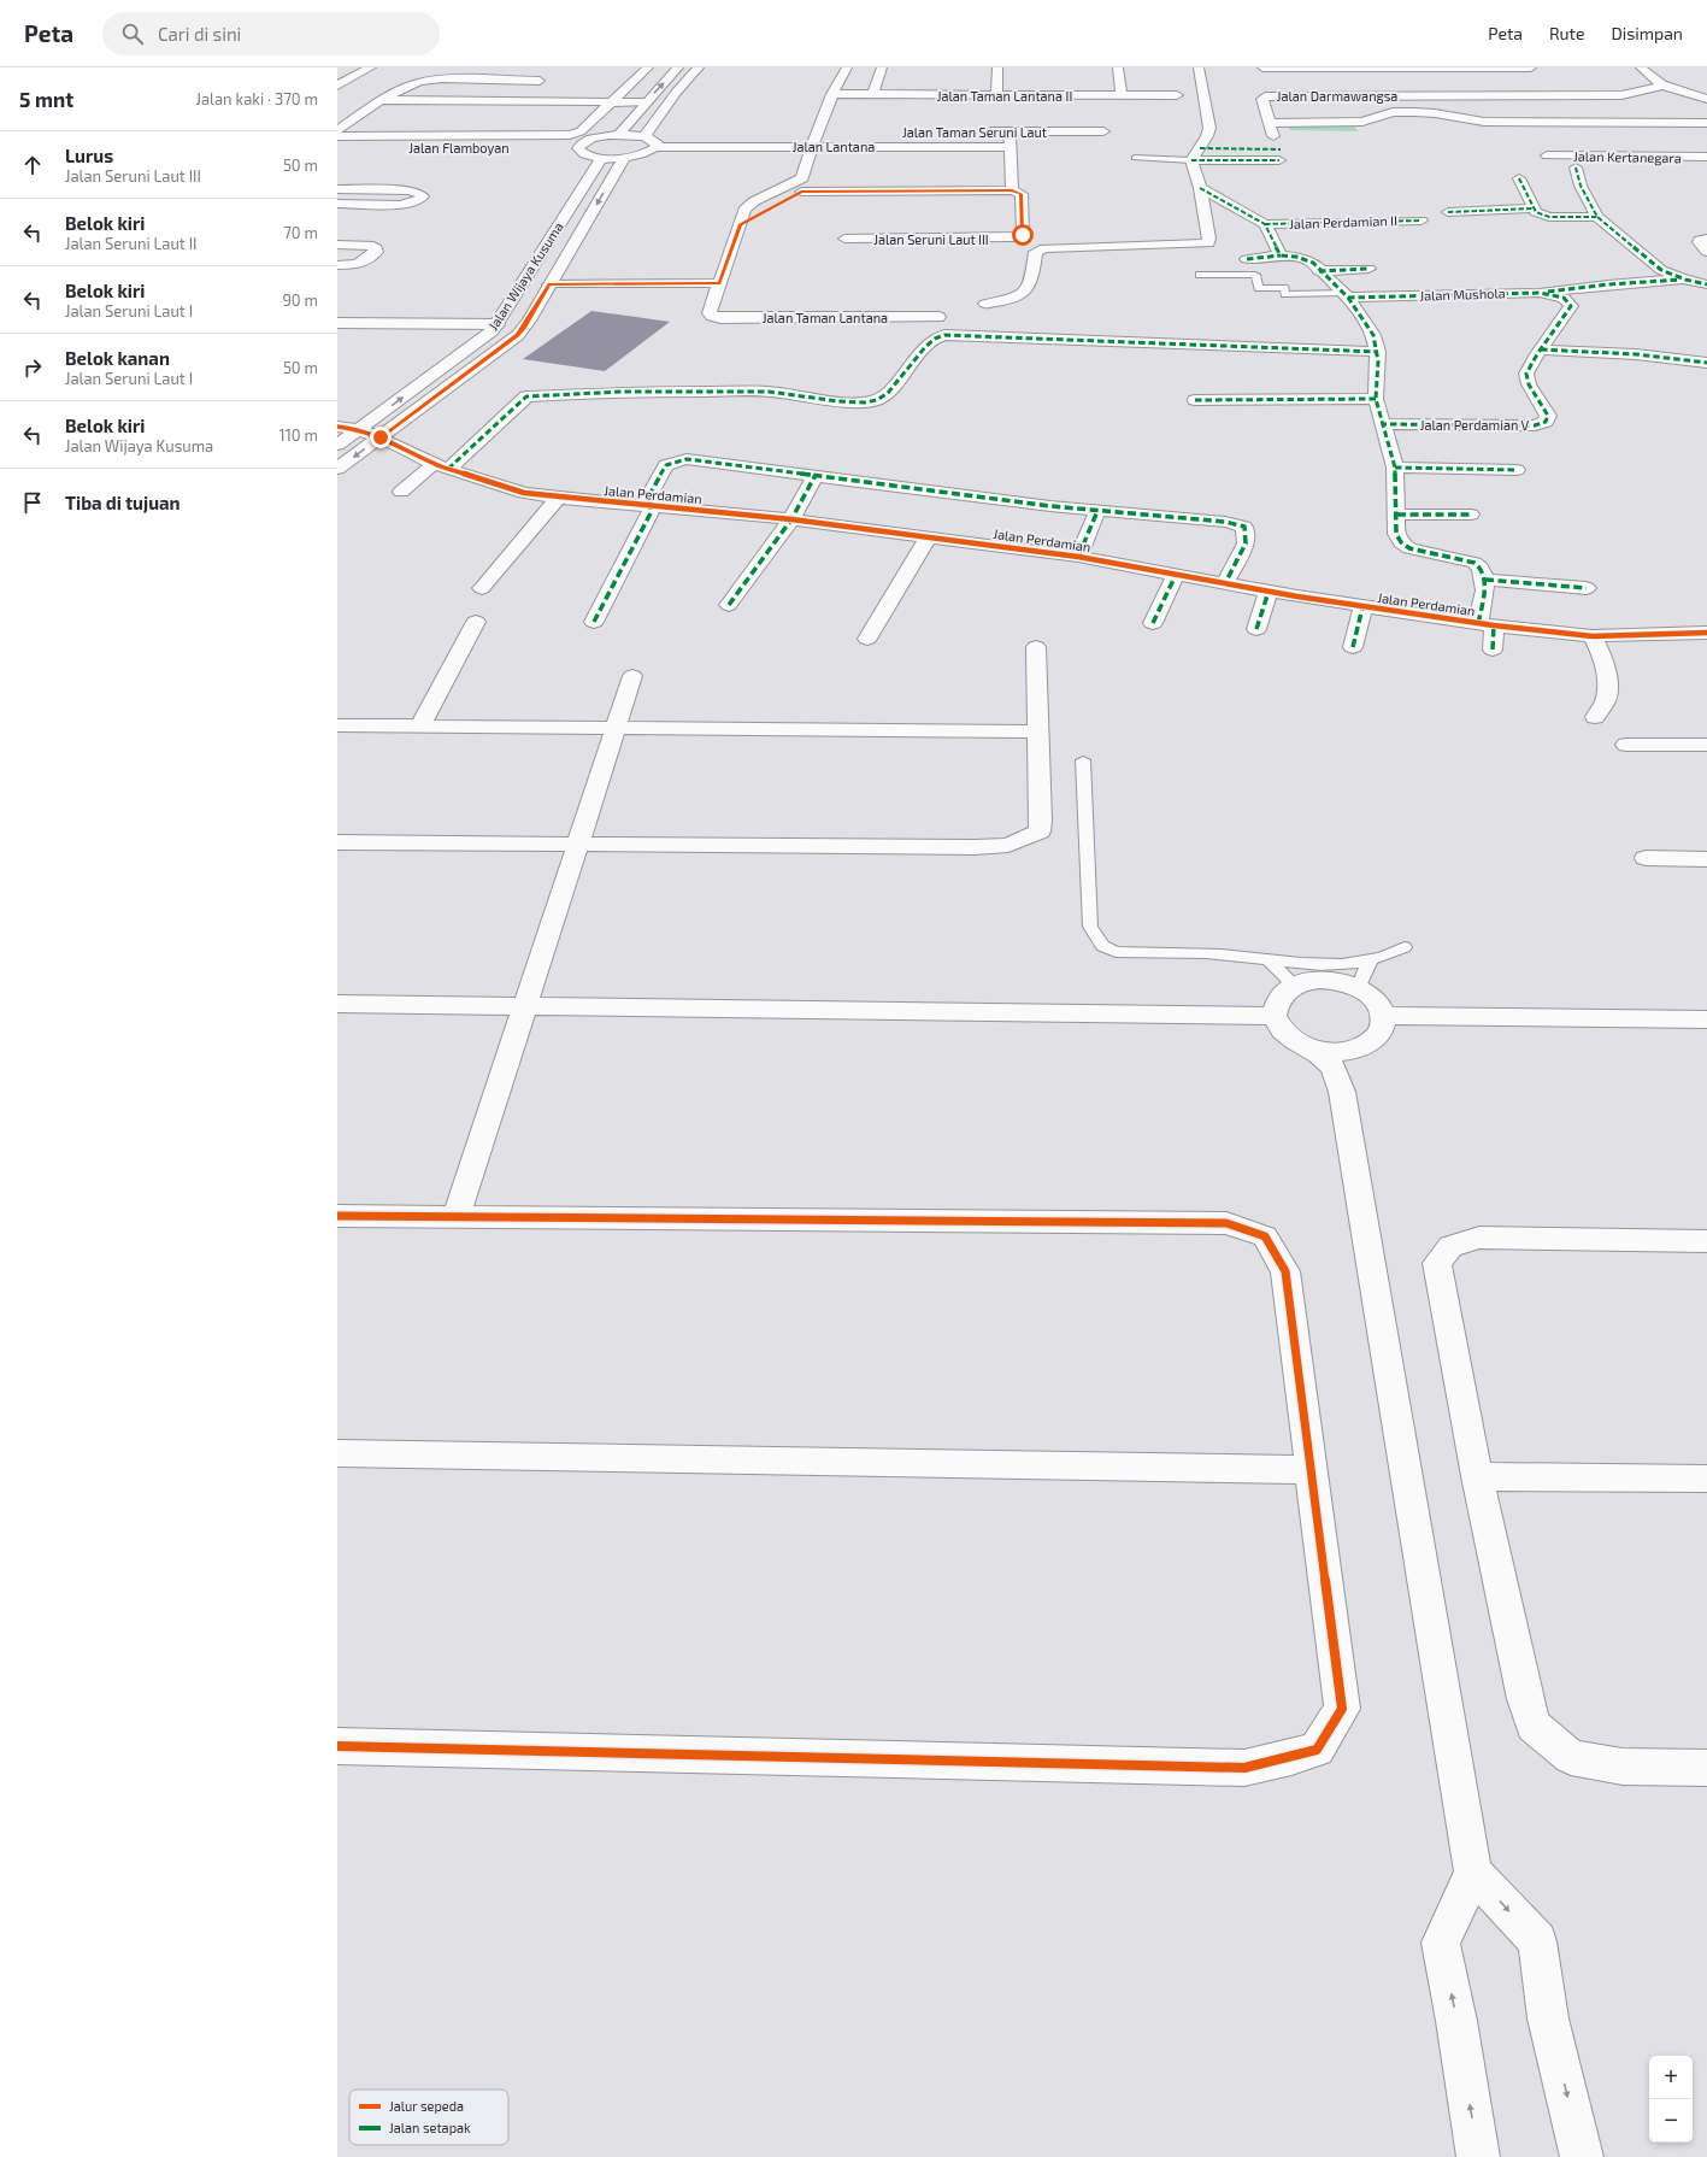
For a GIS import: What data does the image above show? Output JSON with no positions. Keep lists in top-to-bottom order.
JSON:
{
  "streets": {
    "street": [
      "Jalan Taman Lantana II",
      "Jalan Darmawangsa",
      "Jalan Taman Seruni Laut",
      "Jalan Lantana",
      "Jalan Flamboyan",
      "Jalan Kertanegara",
      "Jalan Perdamian II",
      "Jalan Seruni Laut III",
      "Jalan Wijaya Kusuma",
      "Jalan Mushola",
      "Jalan Taman Lantana",
      "Jalan Perdamian V",
      "Jalan Perdamian"
    ]
  },
  "crossings": [
    ["Jalan Taman Seruni Laut", "Jalan Seruni Laut III"],
    ["Jalan Lantana", "Jalan Seruni Laut III"],
    ["Jalan Wijaya Kusuma", "Jalan Perdamian"],
    ["Jalan Mushola", "Jalan Perdamian V"]
  ],
  "legend": ["Jalur sepeda", "Jalan setapak"],
  "page": {
    "header": "Peta",
    "search": "Cari di sini",
    "nav": ["Peta", "Rute", "Disimpan"],
    "heading": ["5 mnt", "Jalan kaki · 370 m"],
    "list": [
      ["Lurus", "Jalan Seruni Laut III", "50 m"],
      ["Belok kiri", "Jalan Seruni Laut II", "70 m"],
      ["Belok kiri", "Jalan Seruni Laut I", "90 m"],
      ["Belok kanan", "Jalan Seruni Laut I", "50 m"],
      ["Belok kiri", "Jalan Wijaya Kusuma", "110 m"],
      "Tiba di tujuan"
    ],
    "map_buttons": ["+", "−"]
  }
}
